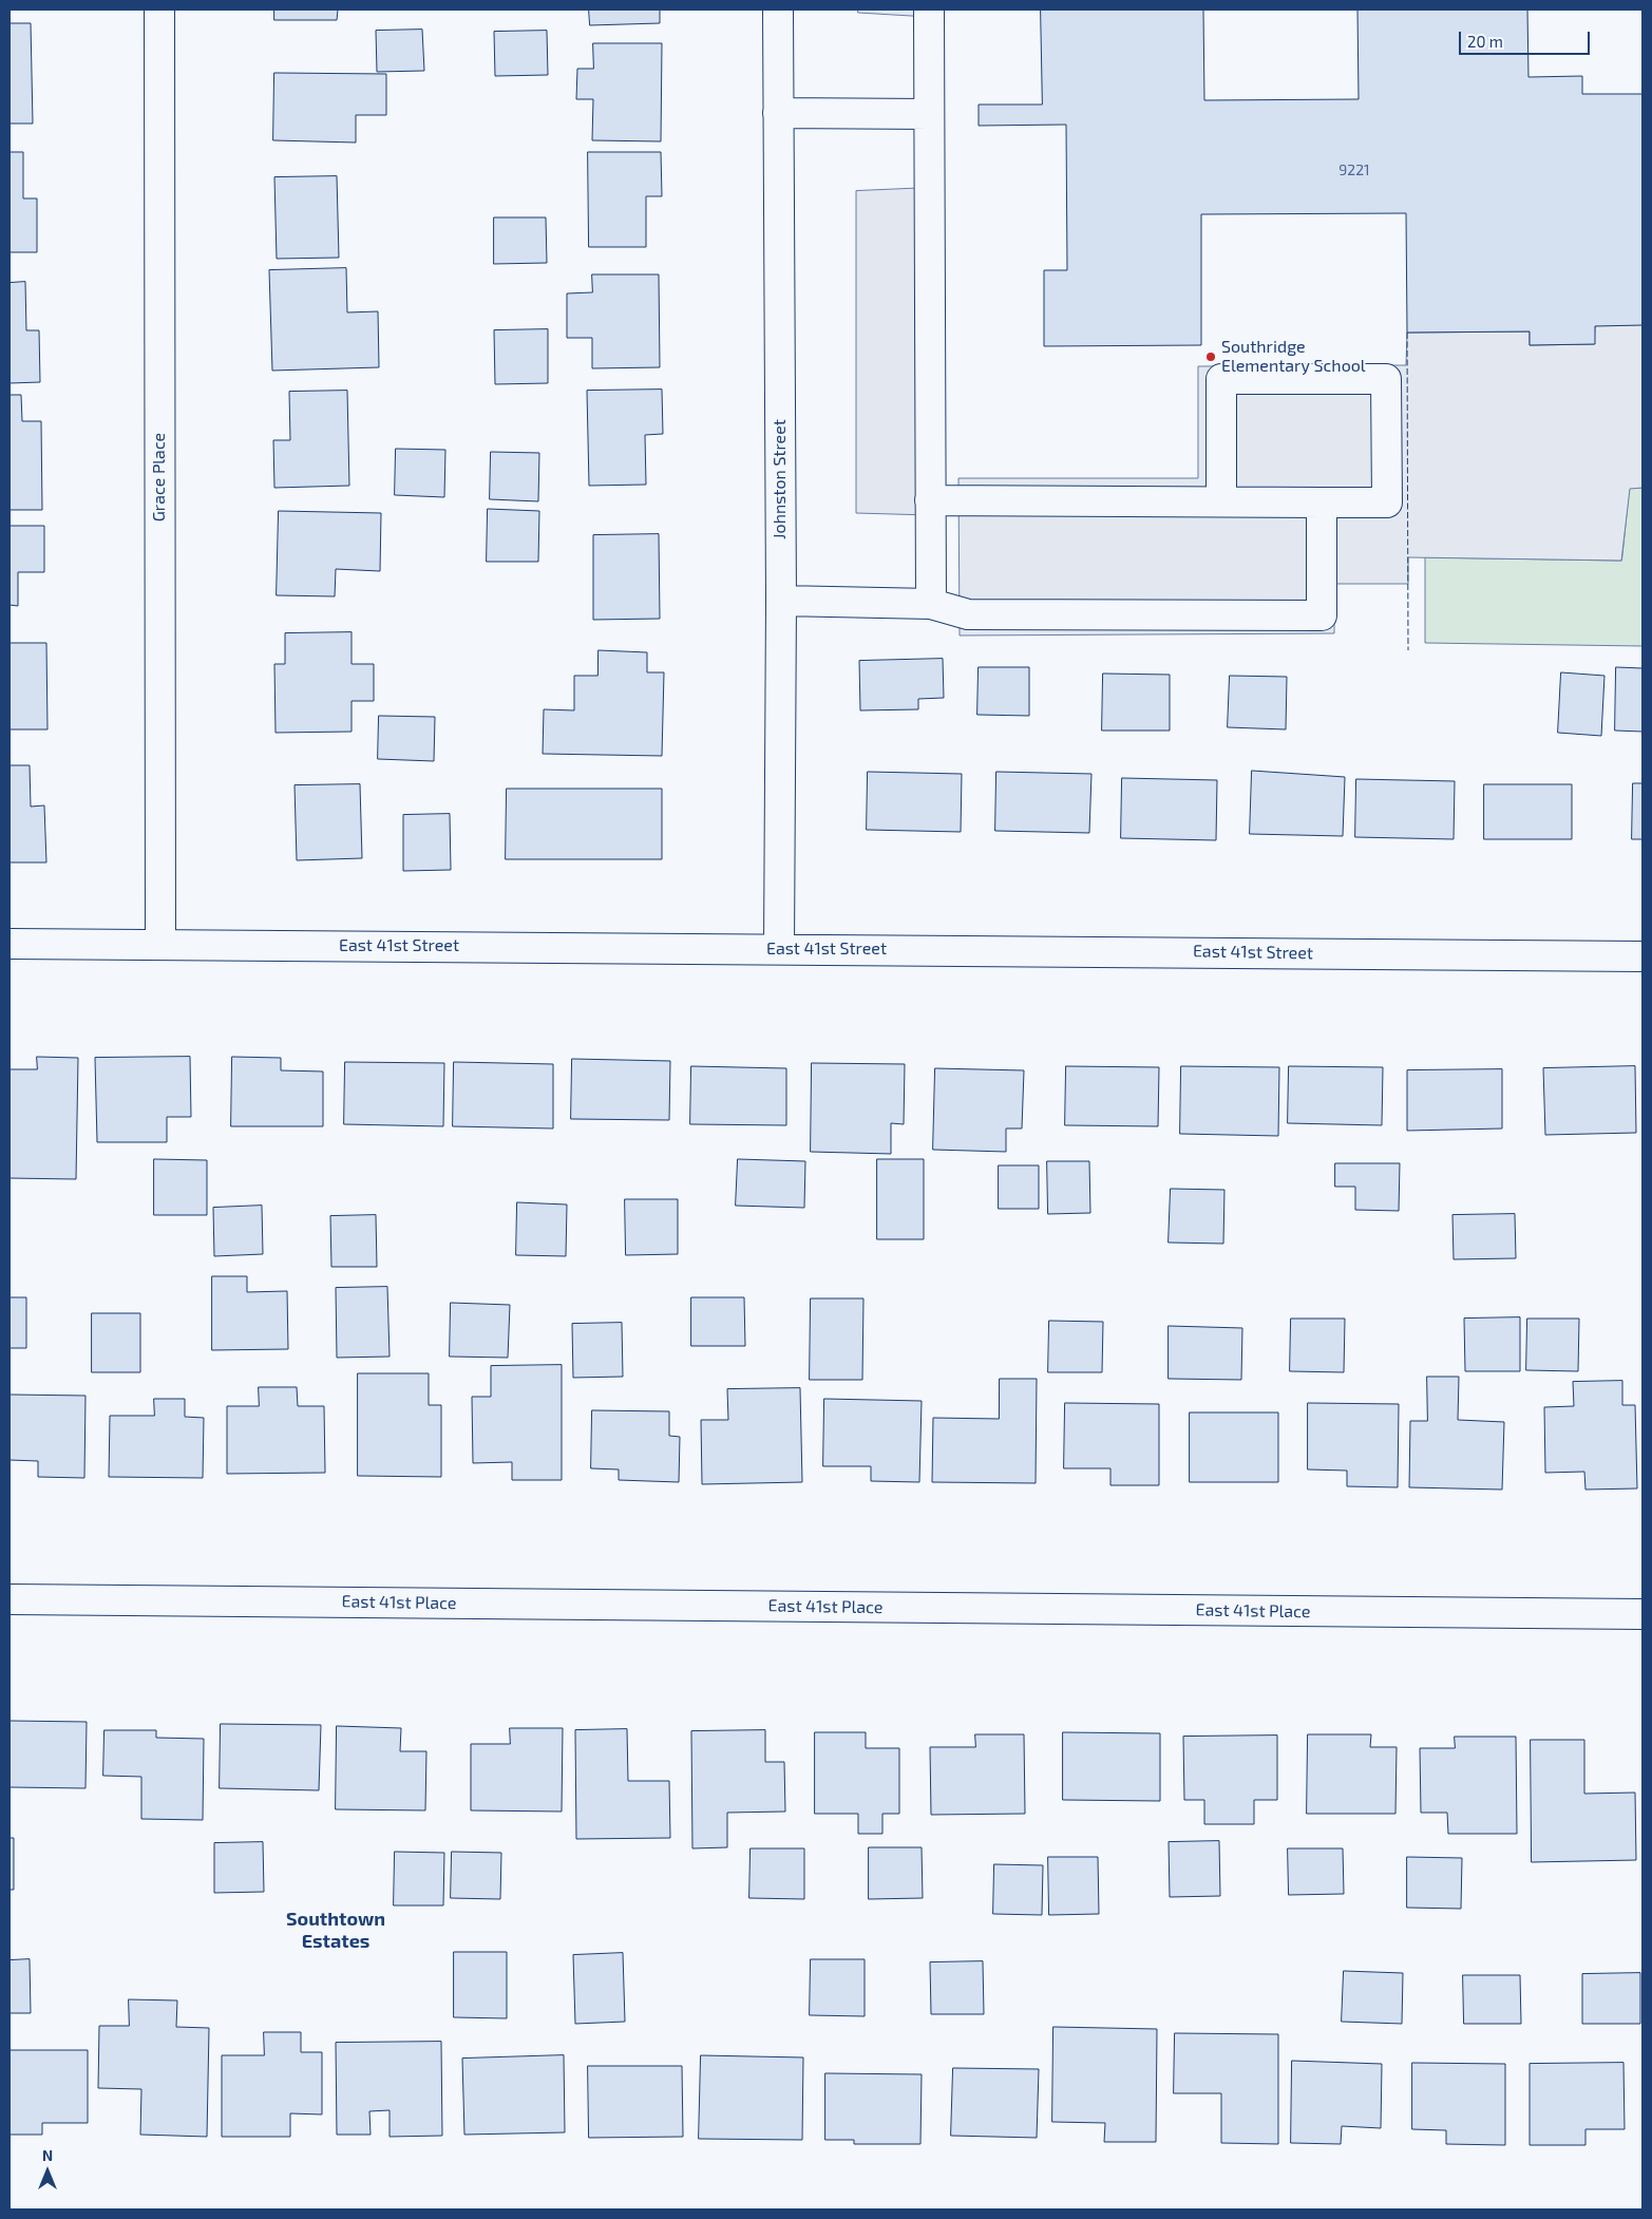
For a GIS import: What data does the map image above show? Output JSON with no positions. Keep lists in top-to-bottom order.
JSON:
{
  "streets": {
    "street": [
      "Grace Place",
      "Johnston Street",
      "East 41st Street",
      "East 41st Place"
    ]
  },
  "crossings": [
    ["Grace Place", "East 41st Street"],
    ["Johnston Street", "East 41st Street"]
  ],
  "districts": ["Southtown Estates"],
  "places": ["Southridge Elementary School"],
  "house_numbers": ["9221"],
  "scale_bar": "20 m",
  "north": "top"
}
